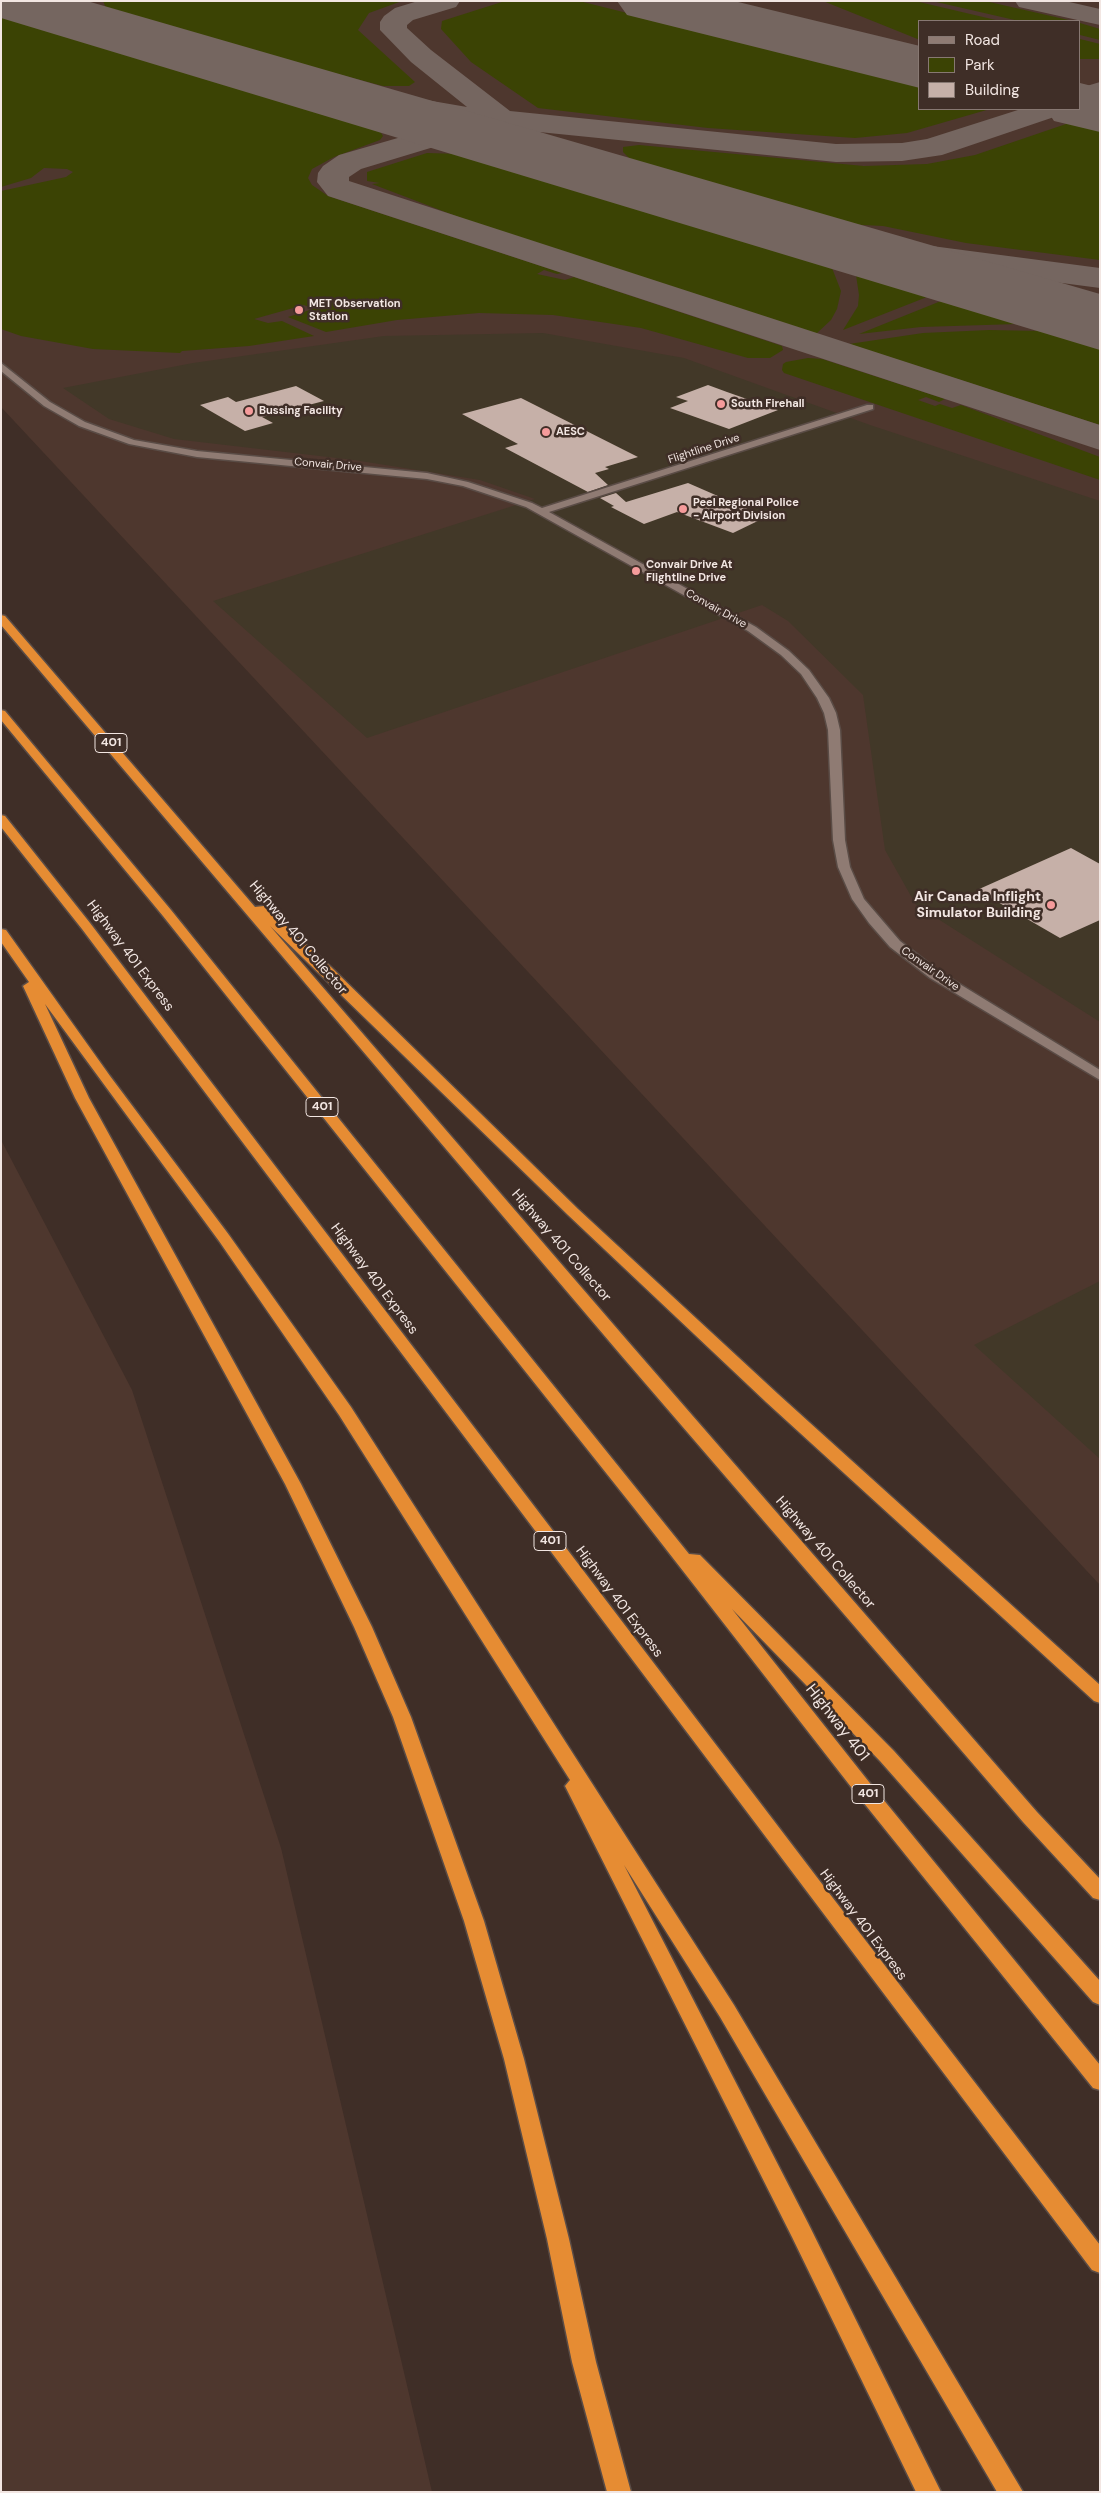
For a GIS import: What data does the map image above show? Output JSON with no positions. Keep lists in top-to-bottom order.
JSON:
{
  "streets": {
    "highway": [
      "401",
      "Highway 401 Collector",
      "Highway 401 Express",
      "Highway 401"
    ],
    "street": ["Flightline Drive", "Convair Drive"]
  },
  "crossings": [
    ["Flightline Drive", "Convair Drive"],
    ["401", "Highway 401"]
  ],
  "places": [
    "MET Observation Station",
    "South Firehall",
    "Bussing Facility",
    "AESC",
    "Peel Regional Police - Airport Division",
    "Convair Drive At Flightline Drive",
    "Air Canada Inflight Simulator Building"
  ],
  "legend": ["Road", "Park", "Building"]
}
